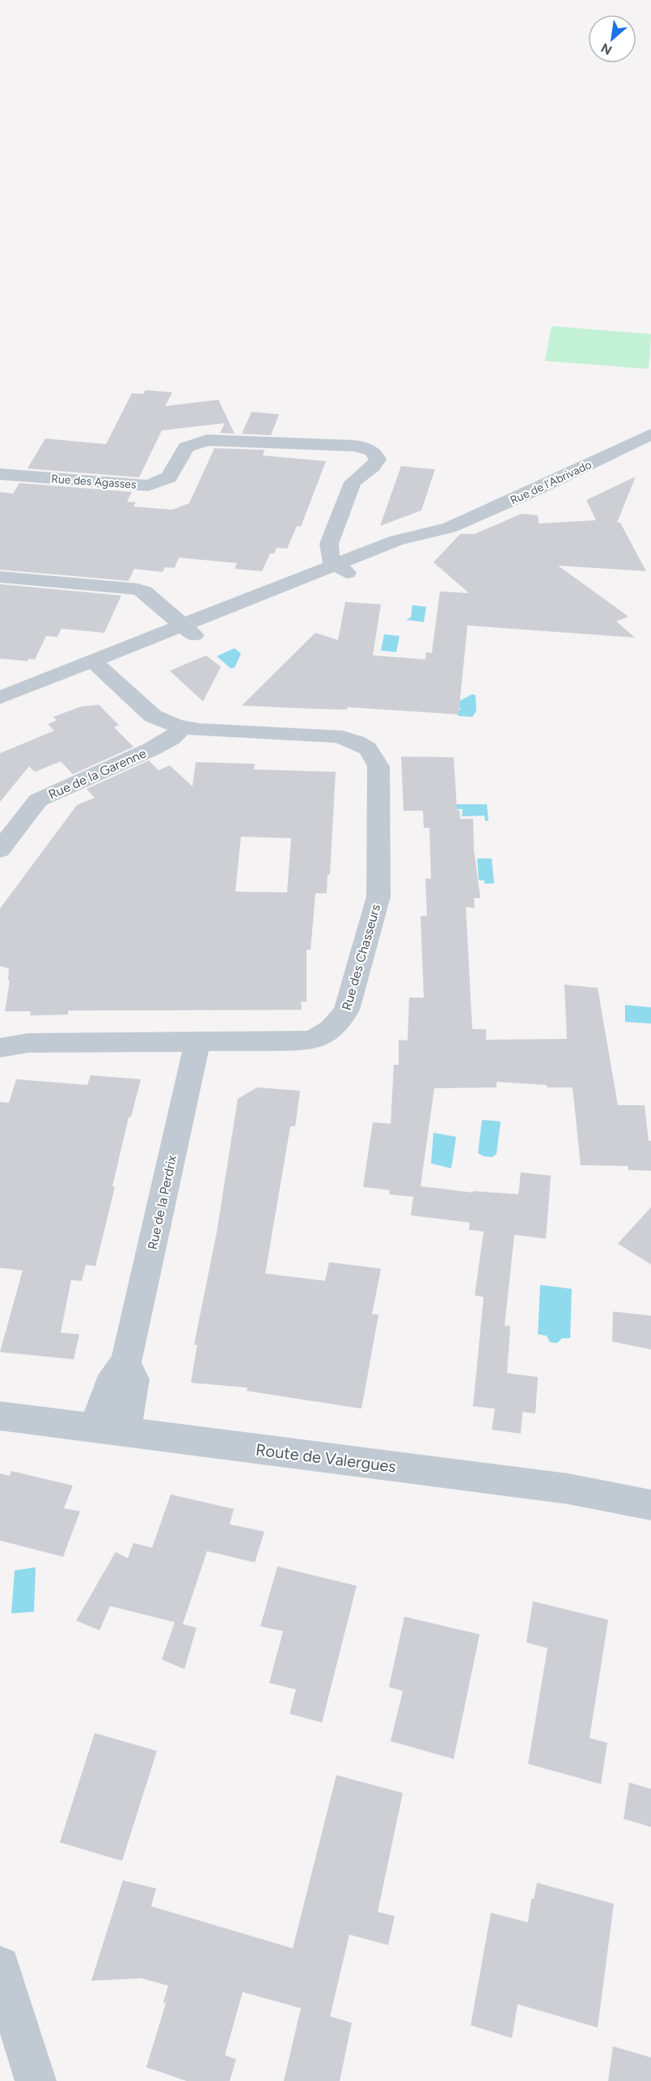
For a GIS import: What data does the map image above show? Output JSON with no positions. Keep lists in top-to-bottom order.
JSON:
{
  "streets": {
    "street": [
      "Rue des Agasses",
      "Rue de l'Abrivado",
      "Rue de la Garenne",
      "Rue des Chasseurs",
      "Rue de la Perdrix",
      "Route de Valergues"
    ]
  },
  "crossings": [
    ["Rue des Agasses", "Rue de l'Abrivado"],
    ["Rue de l'Abrivado", "Rue des Chasseurs"],
    ["Rue de la Garenne", "Rue des Chasseurs"],
    ["Rue des Chasseurs", "Rue de la Perdrix"],
    ["Rue de la Perdrix", "Route de Valergues"]
  ],
  "north": "bottom left"
}
